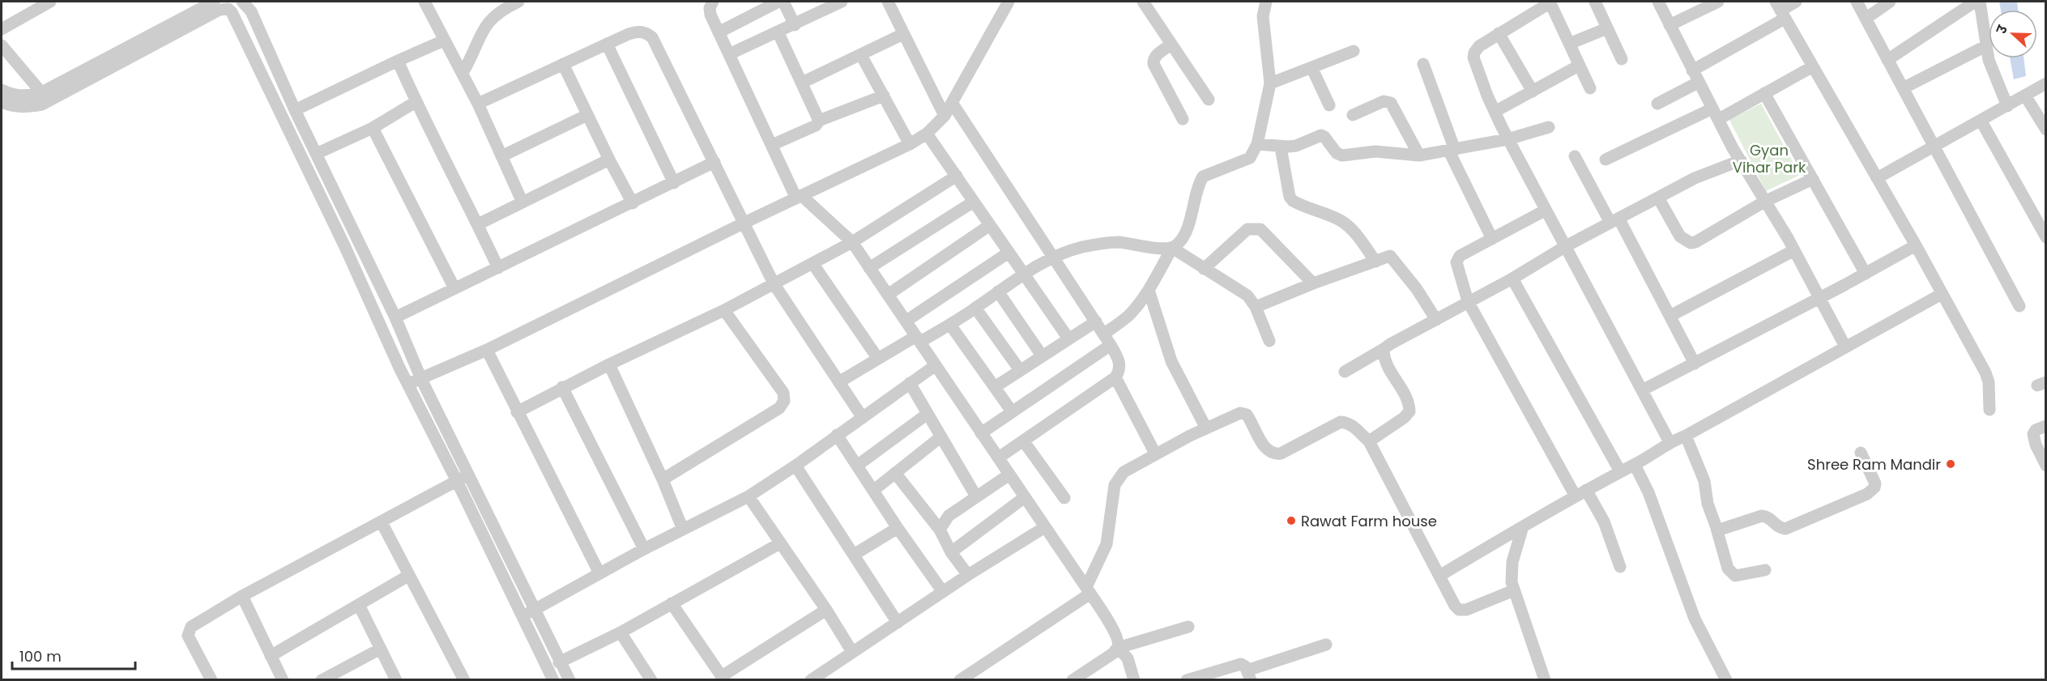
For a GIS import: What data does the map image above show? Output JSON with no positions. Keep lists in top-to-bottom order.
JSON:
{
  "parks": ["Gyan Vihar Park"],
  "places": ["Shree Ram Mandir", "Rawat Farm house"],
  "scale_bar": "100 m",
  "north": "left"
}
